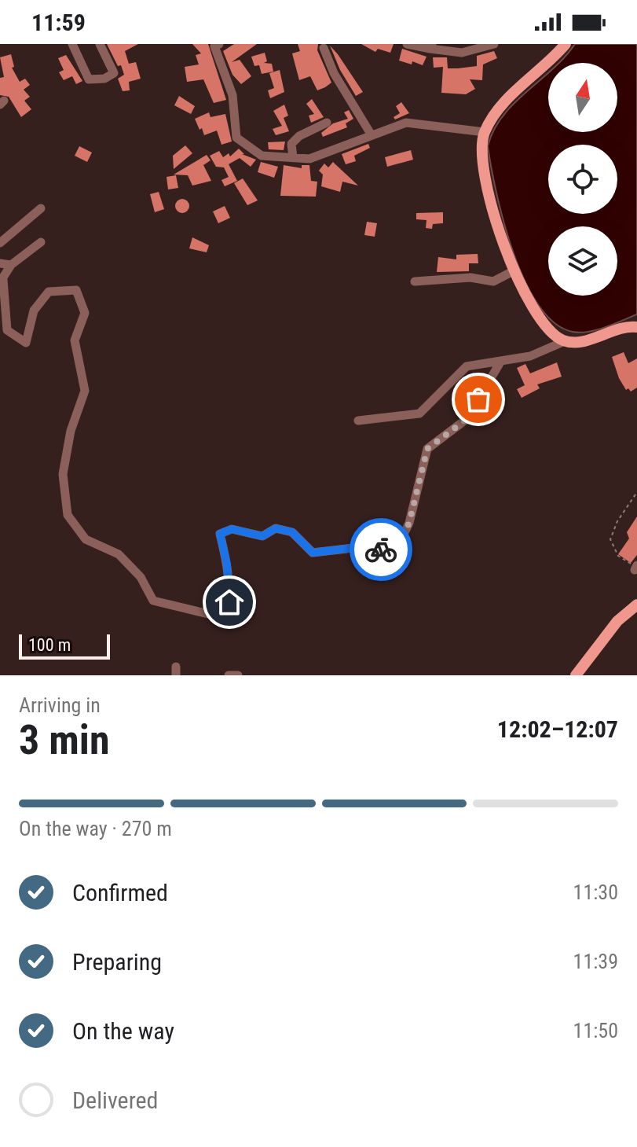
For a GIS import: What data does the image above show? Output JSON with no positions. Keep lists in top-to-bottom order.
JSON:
{
  "scale_bar": "100 m",
  "north": "top",
  "page": {
    "status": "11:59",
    "scale": "100 m",
    "heading": ["3 min", "Arriving in", "12:02–12:07"],
    "bar": "On the way · 270 m",
    "list": [
      ["Confirmed", "11:30"],
      ["Preparing", "11:39"],
      ["On the way", "11:50"],
      "Delivered"
    ]
  }
}
